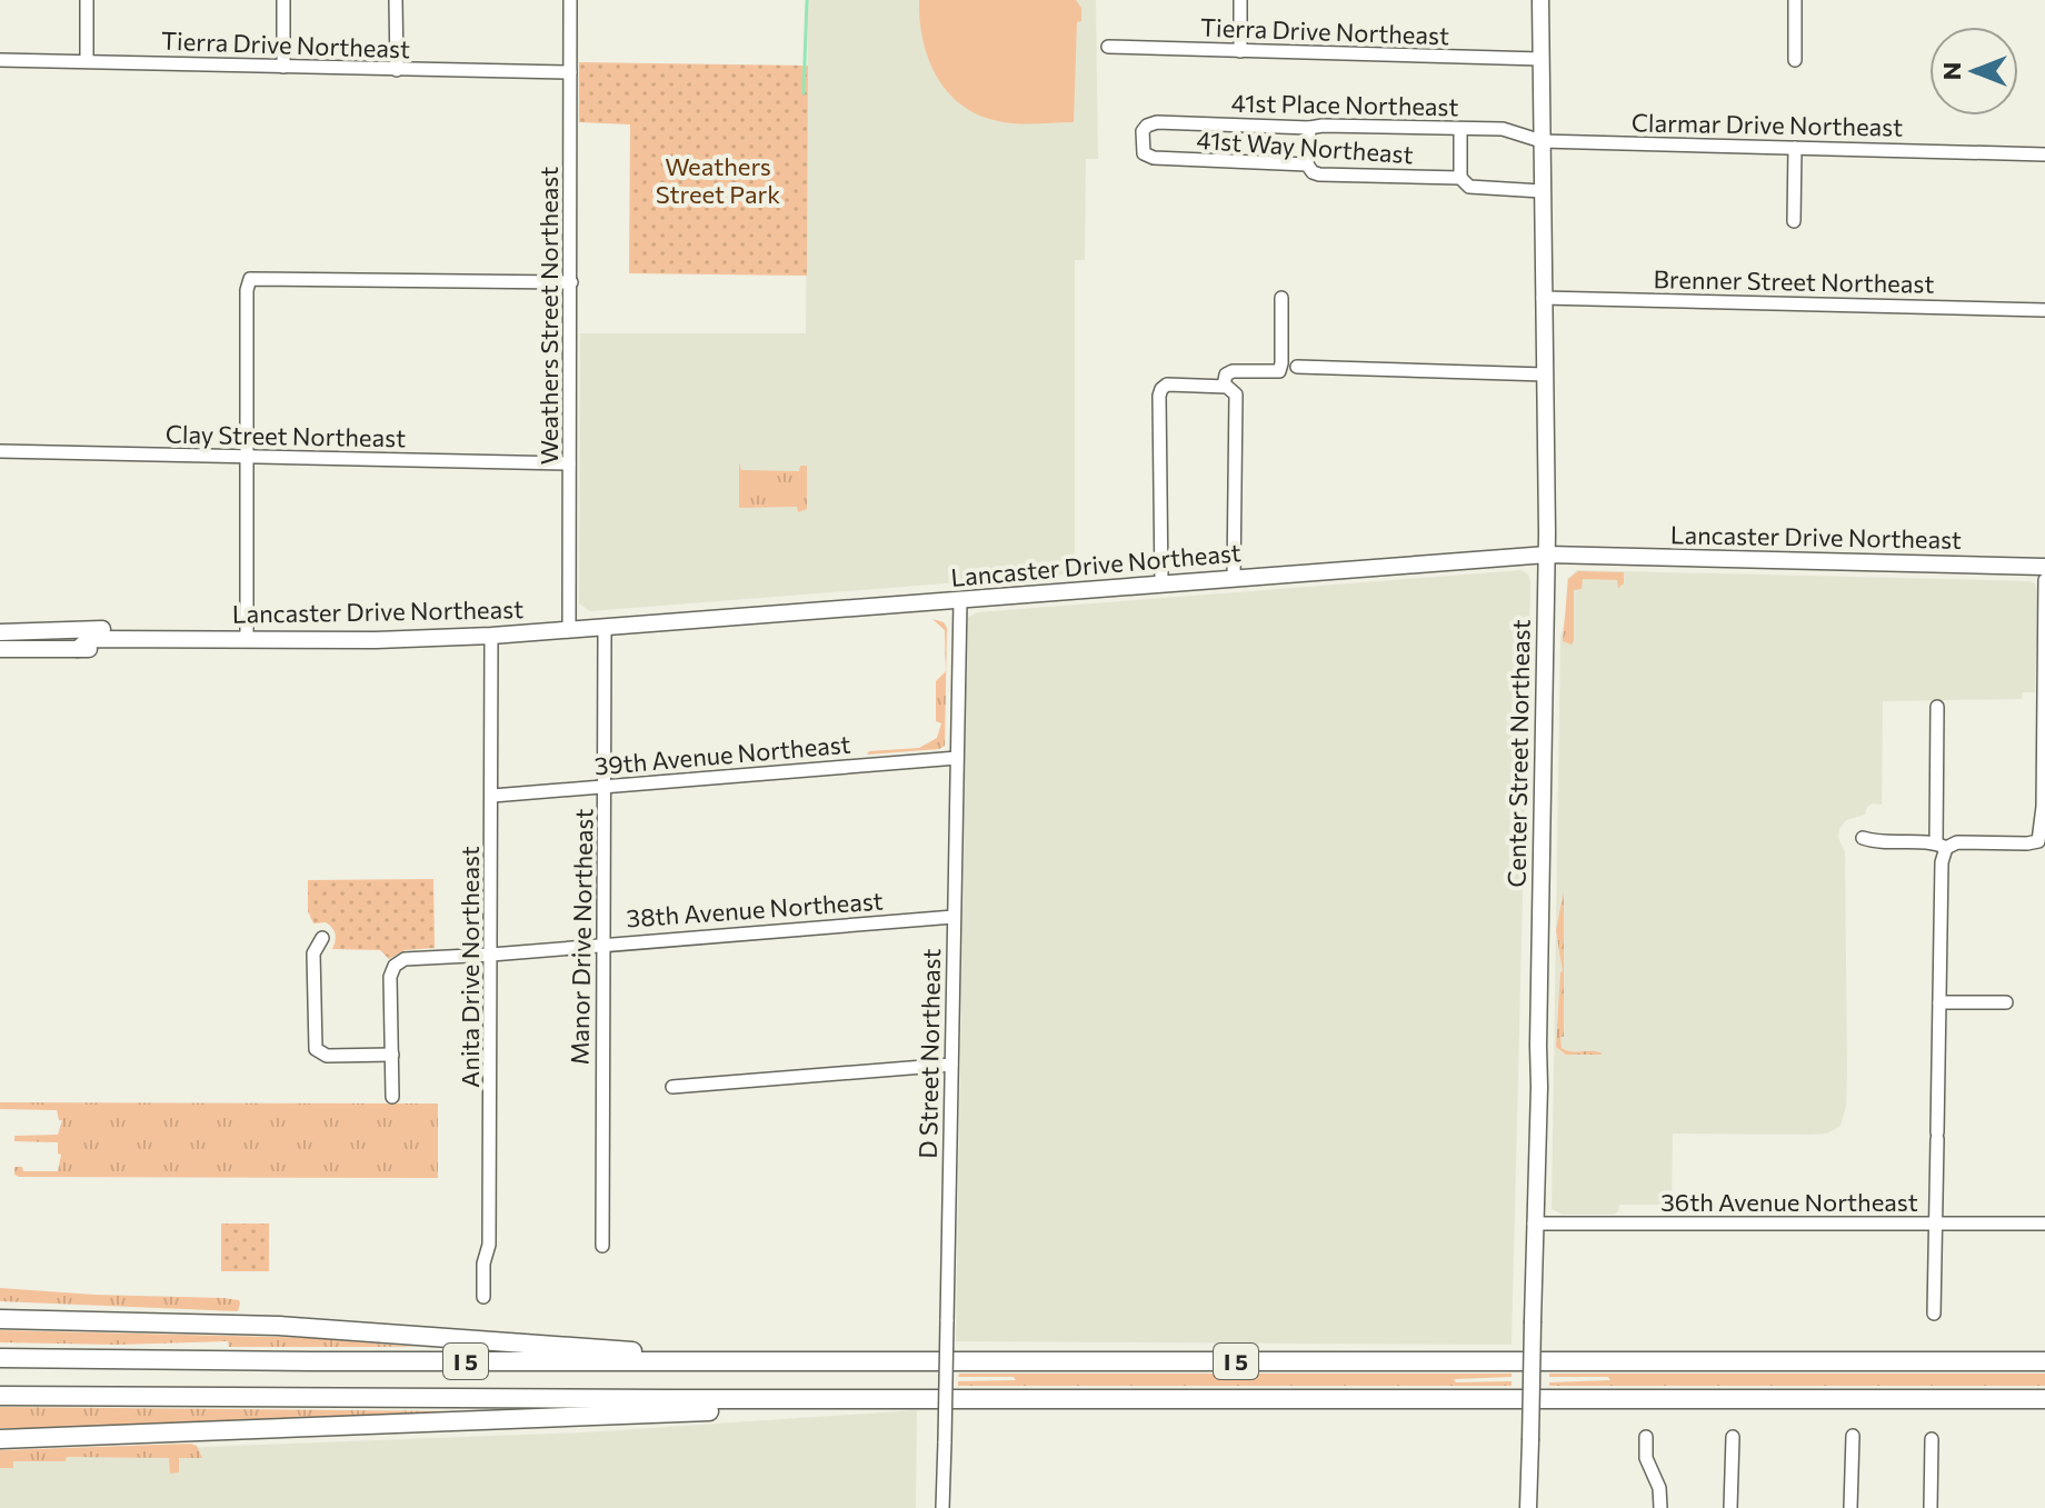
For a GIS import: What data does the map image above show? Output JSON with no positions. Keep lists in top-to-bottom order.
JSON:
{
  "streets": {
    "highway": ["I 5"],
    "main road": ["Lancaster Drive Northeast", "Center Street Northeast"],
    "street": [
      "Tierra Drive Northeast",
      "41st Place Northeast",
      "Clarmar Drive Northeast",
      "41st Way Northeast",
      "Brenner Street Northeast",
      "Weathers Street Northeast",
      "Clay Street Northeast",
      "39th Avenue Northeast",
      "38th Avenue Northeast",
      "Manor Drive Northeast",
      "Anita Drive Northeast",
      "D Street Northeast",
      "36th Avenue Northeast"
    ]
  },
  "crossings": [
    ["Tierra Drive Northeast", "Weathers Street Northeast"],
    ["Tierra Drive Northeast", "Center Street Northeast"],
    ["41st Place Northeast", "Clarmar Drive Northeast"],
    ["41st Place Northeast", "41st Way Northeast"],
    ["41st Place Northeast", "Center Street Northeast"],
    ["Clarmar Drive Northeast", "Center Street Northeast"],
    ["41st Way Northeast", "Center Street Northeast"],
    ["Brenner Street Northeast", "Center Street Northeast"],
    ["Weathers Street Northeast", "Clay Street Northeast"],
    ["Weathers Street Northeast", "Lancaster Drive Northeast"],
    ["Lancaster Drive Northeast", "Center Street Northeast"],
    ["Lancaster Drive Northeast", "Manor Drive Northeast"],
    ["Lancaster Drive Northeast", "Anita Drive Northeast"],
    ["Lancaster Drive Northeast", "D Street Northeast"],
    ["Center Street Northeast", "36th Avenue Northeast"],
    ["39th Avenue Northeast", "Manor Drive Northeast"],
    ["39th Avenue Northeast", "Anita Drive Northeast"],
    ["39th Avenue Northeast", "D Street Northeast"],
    ["38th Avenue Northeast", "Manor Drive Northeast"],
    ["38th Avenue Northeast", "Anita Drive Northeast"],
    ["38th Avenue Northeast", "D Street Northeast"]
  ],
  "parks": ["Weathers Street Park"],
  "north": "left"
}
